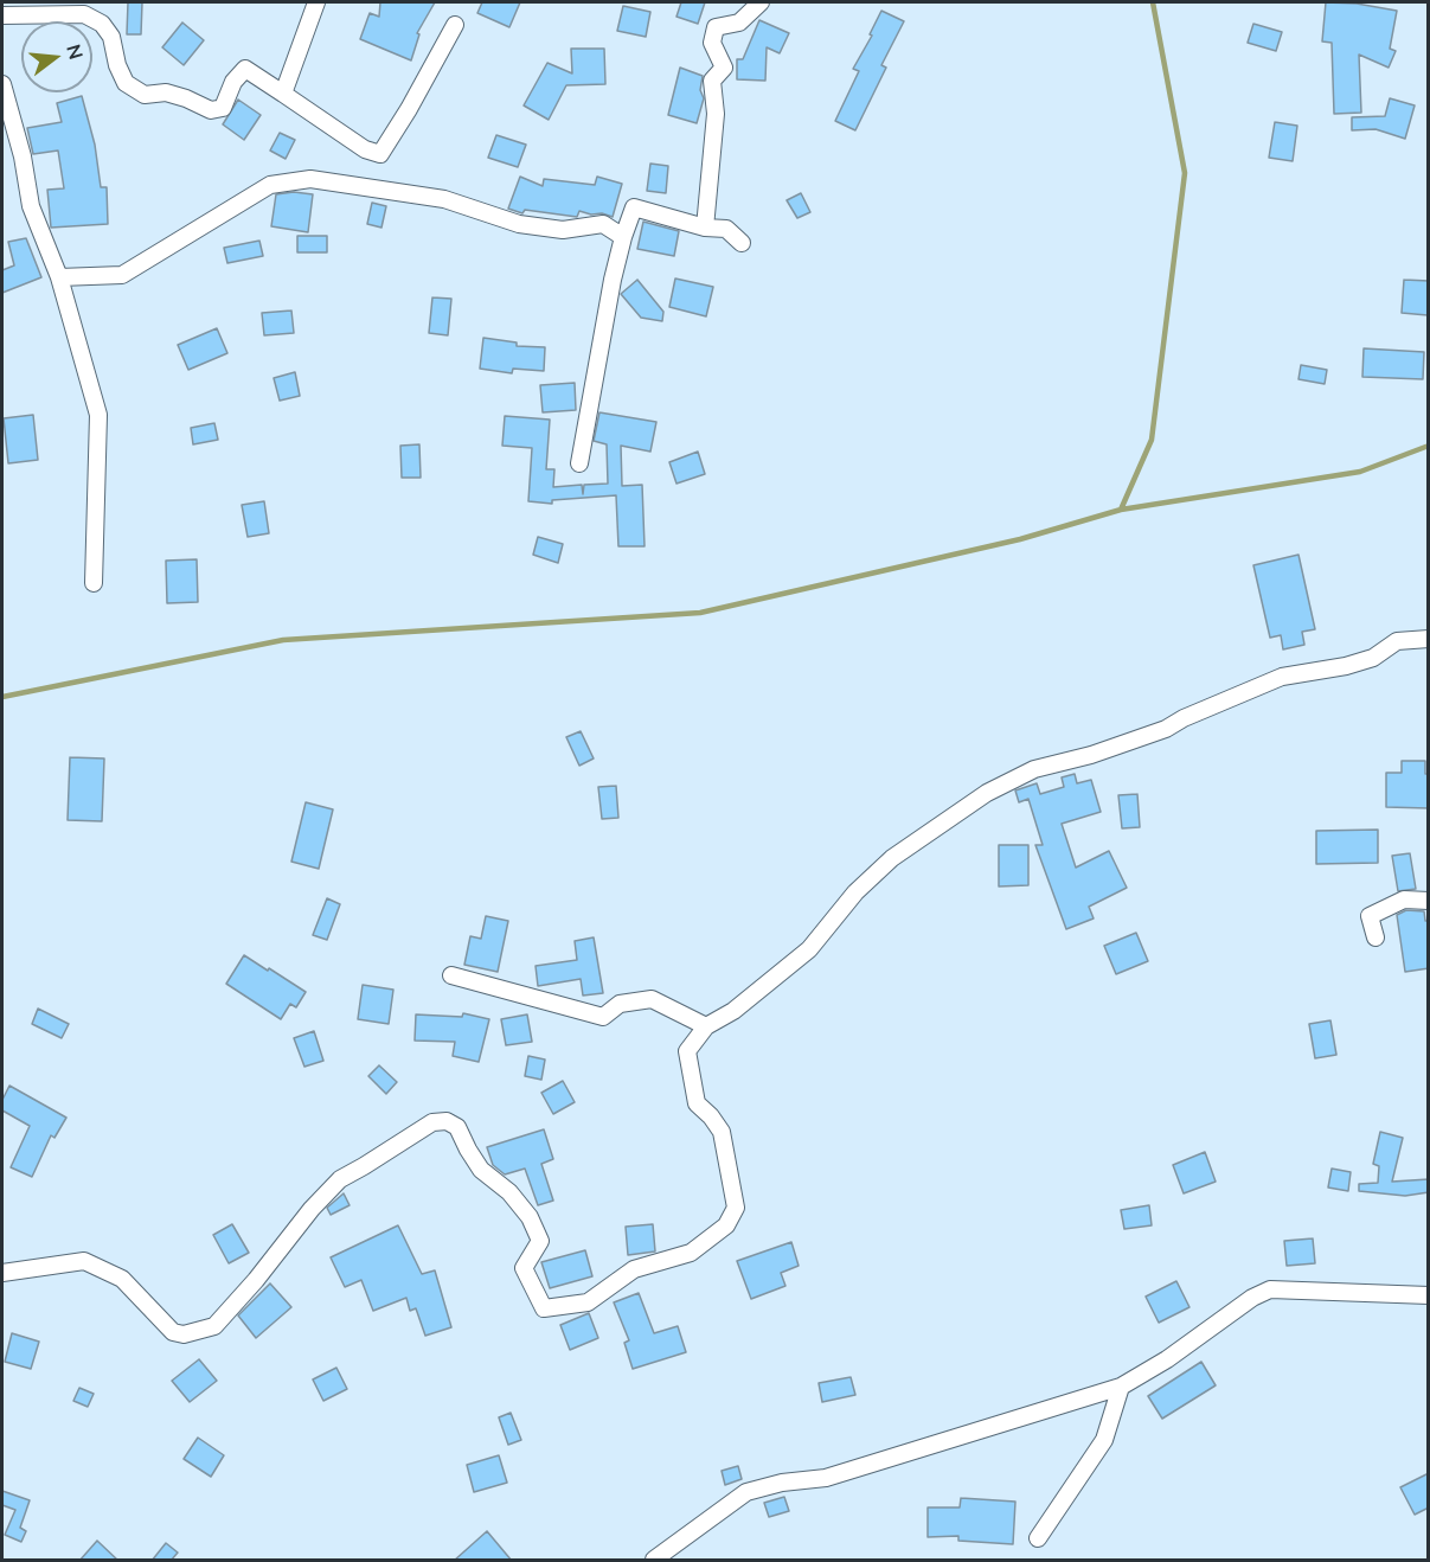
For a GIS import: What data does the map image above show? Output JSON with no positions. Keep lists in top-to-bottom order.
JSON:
{
  "north": "right"
}
